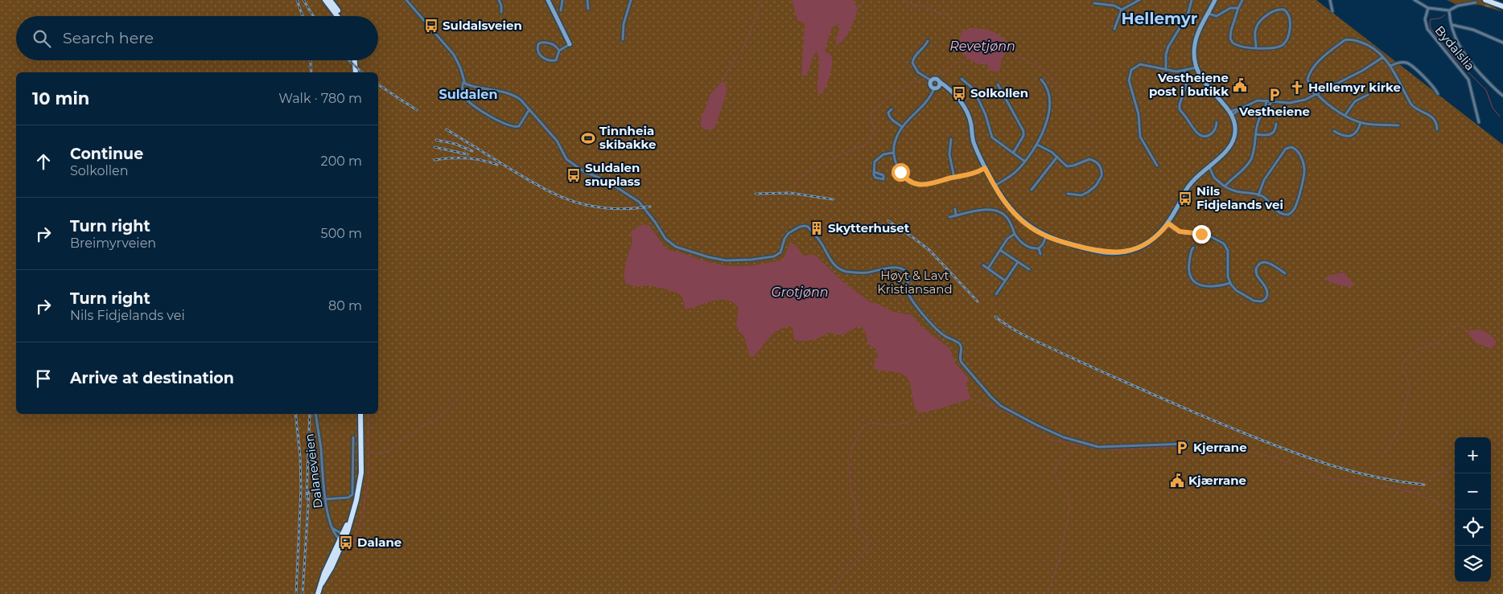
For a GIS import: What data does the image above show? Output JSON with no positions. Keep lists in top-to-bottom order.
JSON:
{
  "streets": {
    "street": ["Bydalslia", "Dalaneveien"]
  },
  "districts": ["Hellemyr", "Suldalen"],
  "water": ["Revetjønn", "Grotjønn"],
  "parks": ["Høyt & Lavt Kristiansand"],
  "places": {
    "bus stop": [
      "Suldalsveien",
      "Solkollen",
      "Suldalen snuplass",
      "Nils Fidjelands vei",
      "Dalane"
    ],
    "public building": ["Vestheiene post i butikk", "Kjærrane"],
    "church": ["Hellemyr kirke"],
    "parking": ["Vestheiene", "Kjerrane"],
    "sports": ["Tinnheia skibakke"],
    "building": ["Skytterhuset"]
  },
  "page": {
    "search": "Search here",
    "heading": ["10 min", "Walk · 780 m"],
    "list": [
      ["Continue", "Solkollen", "200 m"],
      ["Turn right", "Breimyrveien", "500 m"],
      ["Turn right", "Nils Fidjelands vei", "80 m"],
      "Arrive at destination"
    ],
    "map_buttons": ["+", "−"]
  }
}
